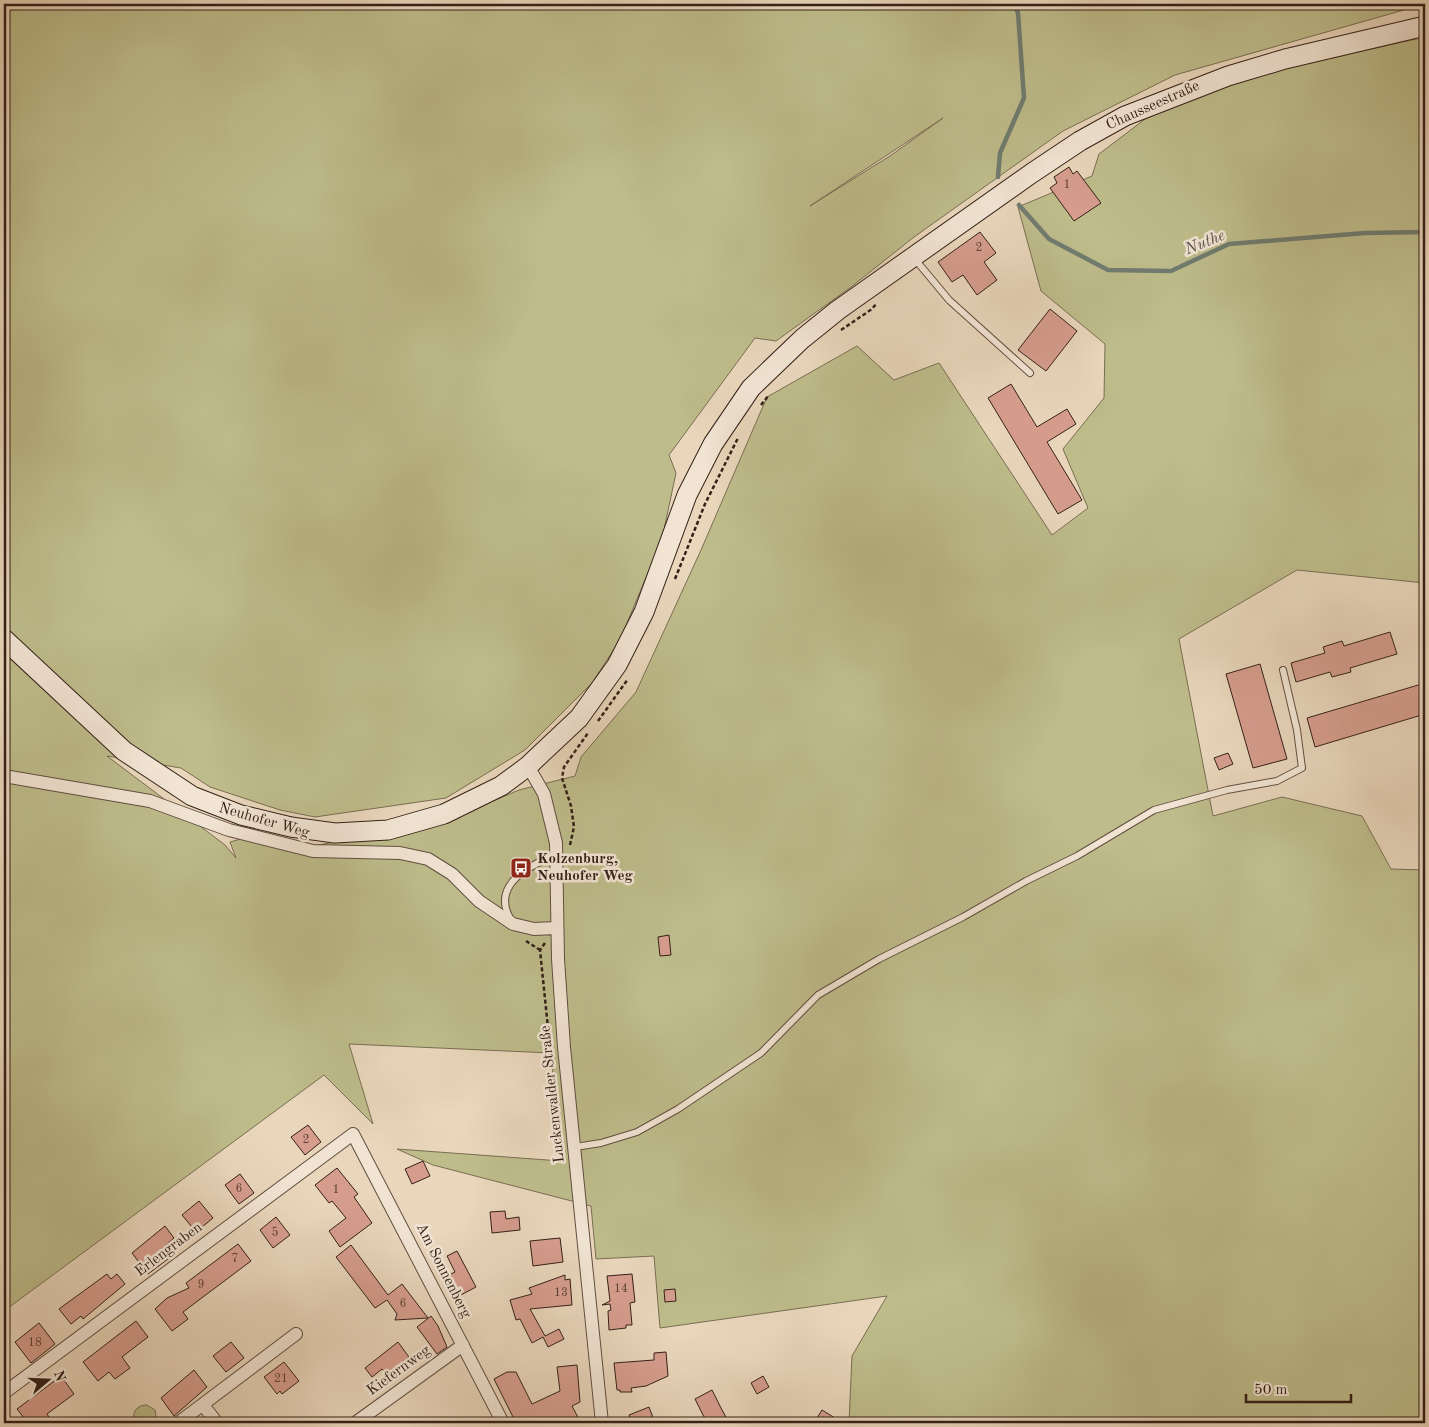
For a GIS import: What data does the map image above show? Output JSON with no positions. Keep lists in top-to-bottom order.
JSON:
{
  "streets": {
    "main road": ["Chausseestraße"],
    "street": [
      "Neuhofer Weg",
      "Luckenwalder Straße",
      "Erlengraben",
      "Am Sonnenberg",
      "Kiefernweg"
    ]
  },
  "crossings": [
    ["Chausseestraße", "Luckenwalder Straße"],
    ["Neuhofer Weg", "Luckenwalder Straße"],
    ["Erlengraben", "Am Sonnenberg"],
    ["Am Sonnenberg", "Kiefernweg"]
  ],
  "water": ["Nuthe"],
  "places": {
    "bus stop": ["Kolzenburg, Neuhofer Weg"]
  },
  "house_numbers": [
    "1",
    "2",
    "2",
    "6",
    "1",
    "5",
    "7",
    "9",
    "14",
    "13",
    "6",
    "18",
    "21"
  ],
  "scale_bar": "50 m",
  "north": "right"
}
